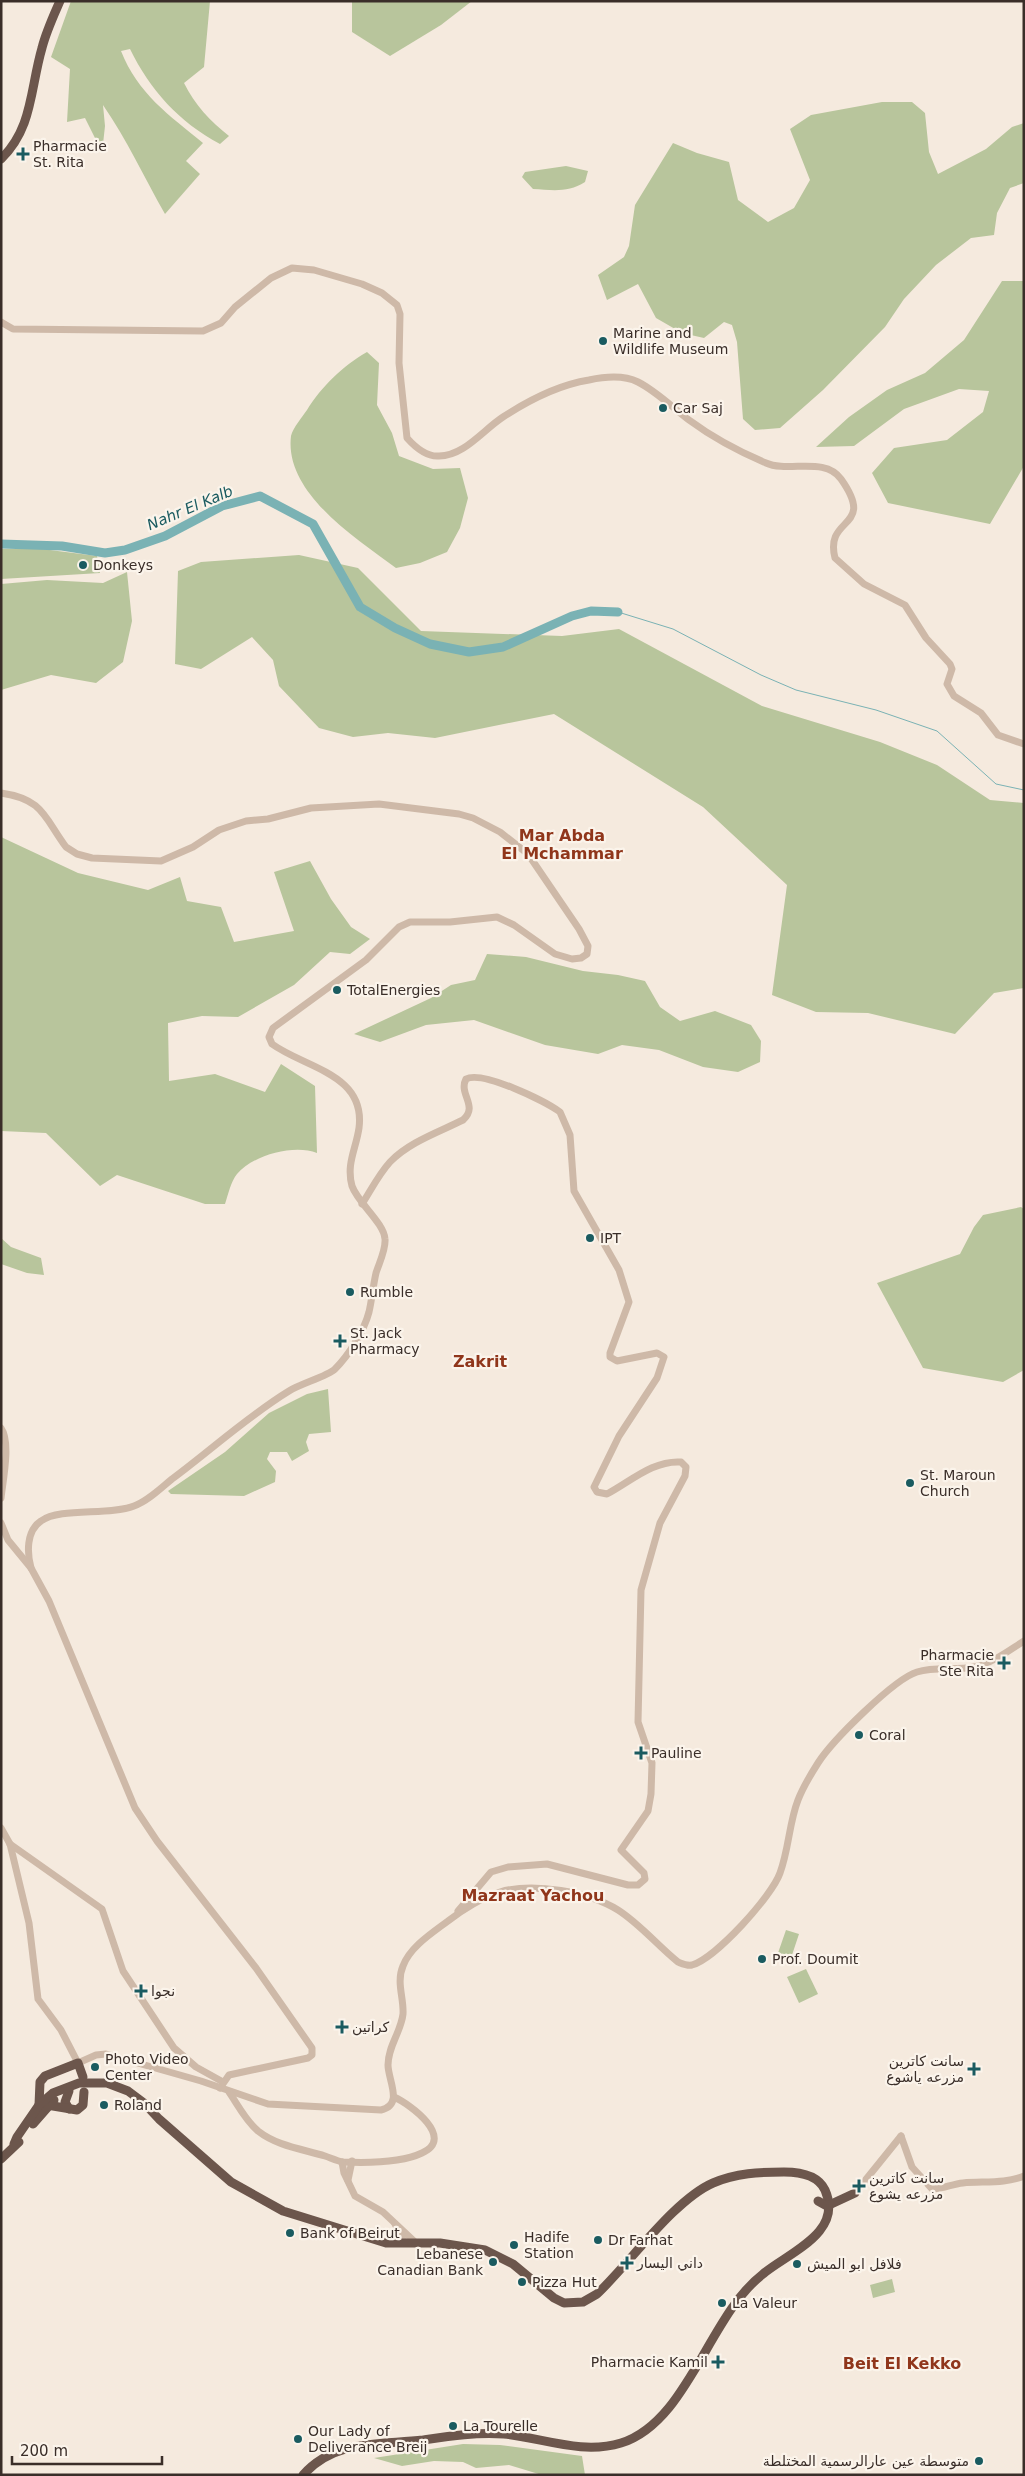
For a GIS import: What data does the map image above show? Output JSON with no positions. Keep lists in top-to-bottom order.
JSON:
{
  "districts": [
    "Mar Abda El Mchammar",
    "Zakrit",
    "Mazraat Yachou",
    "Beit El Kekko"
  ],
  "water": ["Nahr El Kalb"],
  "places": {
    "health": [
      "Pharmacie St. Rita",
      "St. Jack Pharmacy",
      "Pharmacie Ste Rita",
      "Pauline",
      "نجوا",
      "كراتين",
      "سانت كاترين مزرعه ياشوع",
      "سانت كاترين مزرعه يشوع",
      "داني اليسار",
      "Pharmacie Kamil"
    ],
    "other": [
      "Marine and Wildlife Museum",
      "Car Saj",
      "Donkeys",
      "TotalEnergies",
      "IPT",
      "Rumble",
      "St. Maroun Church",
      "Coral",
      "Prof. Doumit",
      "Photo Video Center",
      "Roland",
      "Bank of Beirut",
      "Dr Farhat",
      "Hadife Station",
      "Lebanese Canadian Bank",
      "فلافل ابو الميش",
      "Pizza Hut",
      "La Valeur",
      "La Tourelle",
      "Our Lady of Deliverance Breij",
      "متوسطة عين عارالرسمية المختلطة"
    ]
  },
  "scale_bar": "200 m"
}
